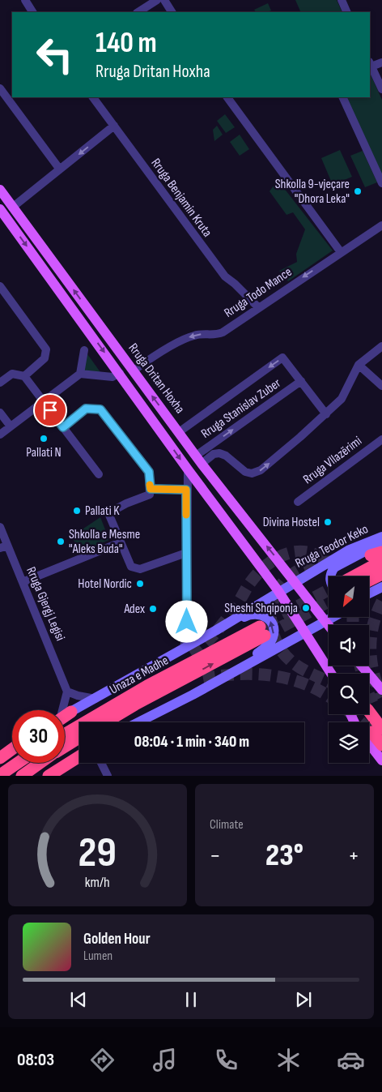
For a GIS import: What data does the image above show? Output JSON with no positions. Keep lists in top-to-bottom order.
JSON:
{
  "streets": {
    "highway": ["Unaza e Madhe"],
    "main road": ["Rruga Dritan Hoxha", "Rruga Teodor Keko"],
    "street": [
      "Rruga Benjamin Kruta",
      "Rruga Todo Mance",
      "Rruga Stanislav Zuber",
      "Rruga Vllazërimi",
      "Rruga Gjergj Legisi"
    ]
  },
  "crossings": [
    ["Rruga Benjamin Kruta", "Rruga Todo Mance"],
    ["Rruga Todo Mance", "Rruga Dritan Hoxha"],
    ["Rruga Dritan Hoxha", "Rruga Stanislav Zuber"],
    ["Rruga Dritan Hoxha", "Rruga Teodor Keko"]
  ],
  "one_way": ["Rruga Todo Mance"],
  "places": [
    "Shkolla 9-vjeçare \"Dhora Leka\"",
    "Pallati N",
    "Pallati K",
    "Divina Hostel",
    "Shkolla e Mesme \"Aleks Buda\"",
    "Hotel Nordic",
    "Sheshi Shqiponja",
    "Adex"
  ],
  "north": "bottom left",
  "page": {
    "turn": ["140 m", "Rruga Dritan Hoxha"],
    "limit": "30",
    "trip": "08:04 · 1 min · 340 m",
    "tile": "Climate",
    "heat": ["−", "23°", "+"],
    "song": ["Golden Hour", "Lumen"],
    "tabs": "08:03",
    "gauge": ["29", "km/h"]
  }
}
